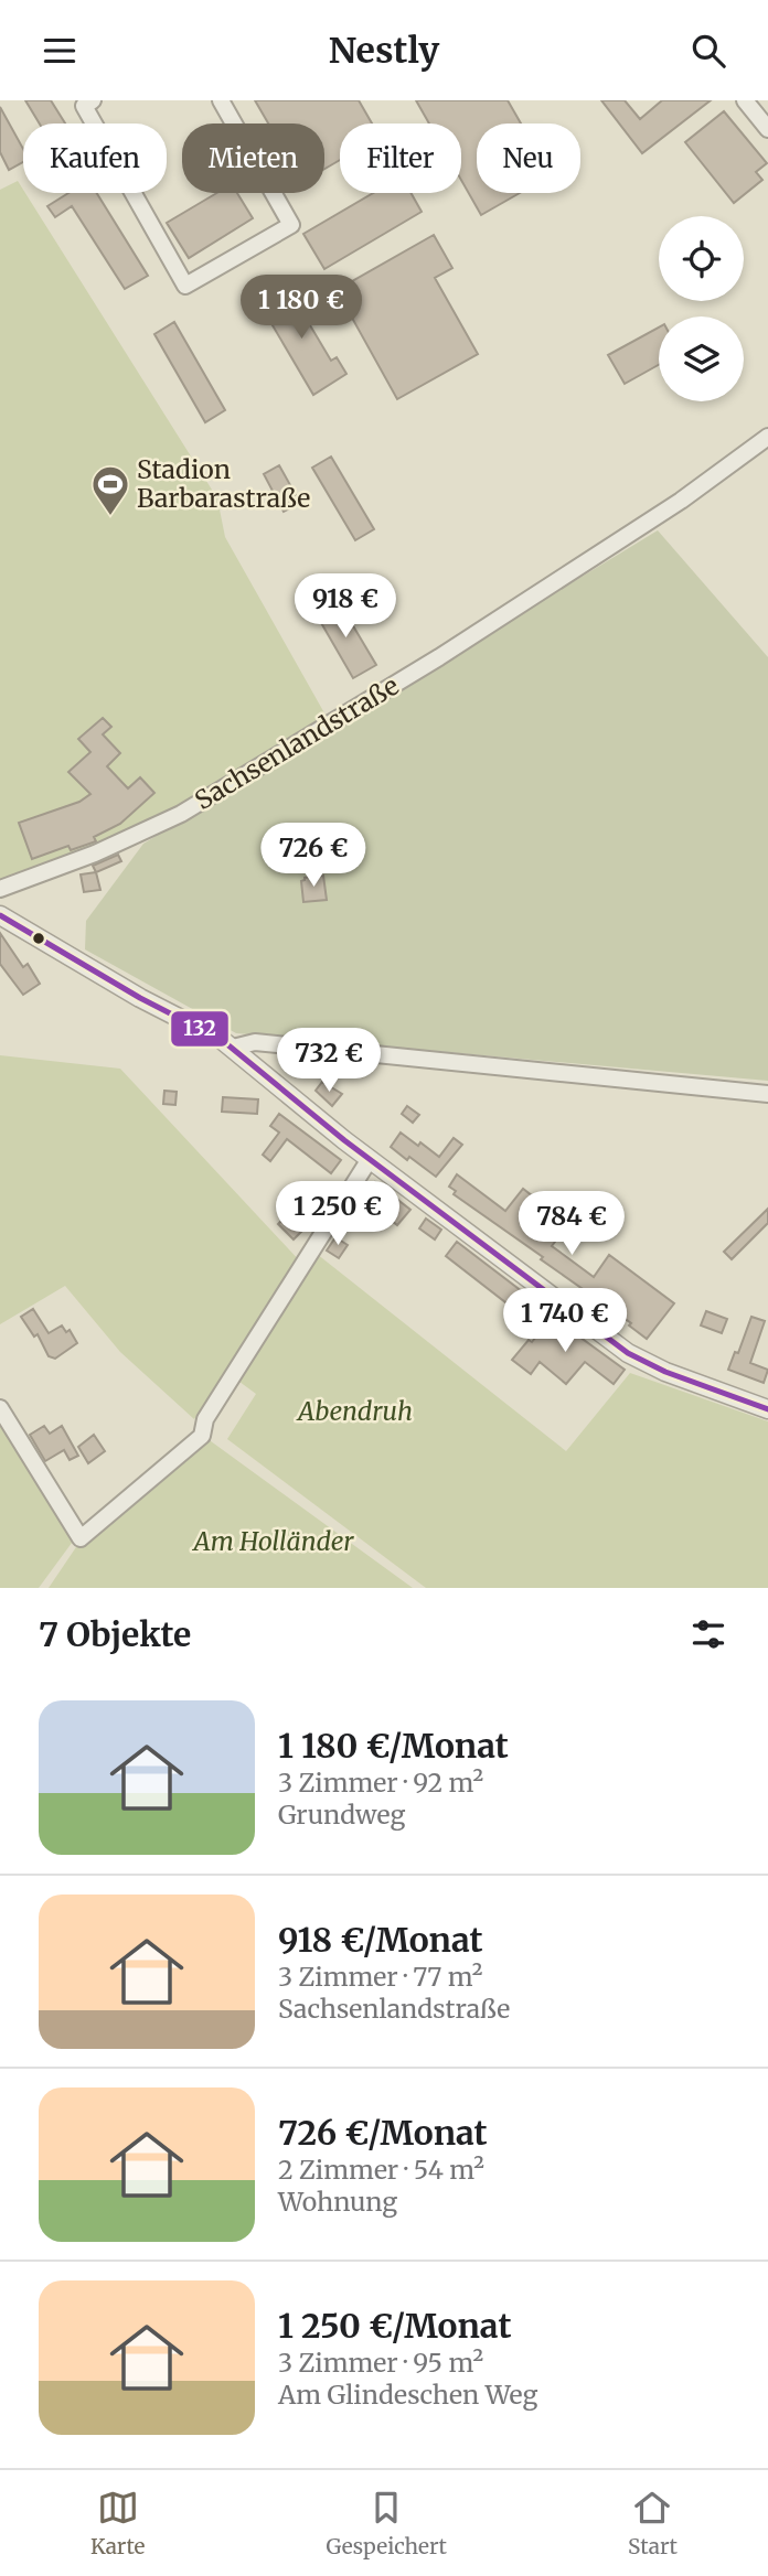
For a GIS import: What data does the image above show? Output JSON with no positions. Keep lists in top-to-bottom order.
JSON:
{
  "streets": {
    "street": ["Sachsenlandstraße"]
  },
  "parks": ["Abendruh", "Am Holländer"],
  "places": {
    "sports": ["Stadion Barbarastraße"]
  },
  "lines": ["transit line 132"],
  "page": {
    "header": "Nestly",
    "chip": [
      "Kaufen",
      "Mieten",
      "Filter",
      "Neu"
    ],
    "price": [
      "1 180 €",
      "918 €",
      "726 €",
      "732 €",
      "1 250 €",
      "784 €",
      "1 740 €"
    ],
    "heading": "7 Objekte",
    "list": [
      {
        "name": "1 180 €/Monat",
        "note": "3 Zimmer · 92 m² · Grundweg"
      },
      {
        "name": "918 €/Monat",
        "note": "3 Zimmer · 77 m² · Sachsenlandstraße"
      },
      {
        "name": "726 €/Monat",
        "note": "2 Zimmer · 54 m² · Wohnung"
      },
      {
        "name": "1 250 €/Monat",
        "note": "3 Zimmer · 95 m² · Am Glindeschen Weg"
      }
    ],
    "tabs": ["Karte", "Gespeichert", "Start"]
  }
}
